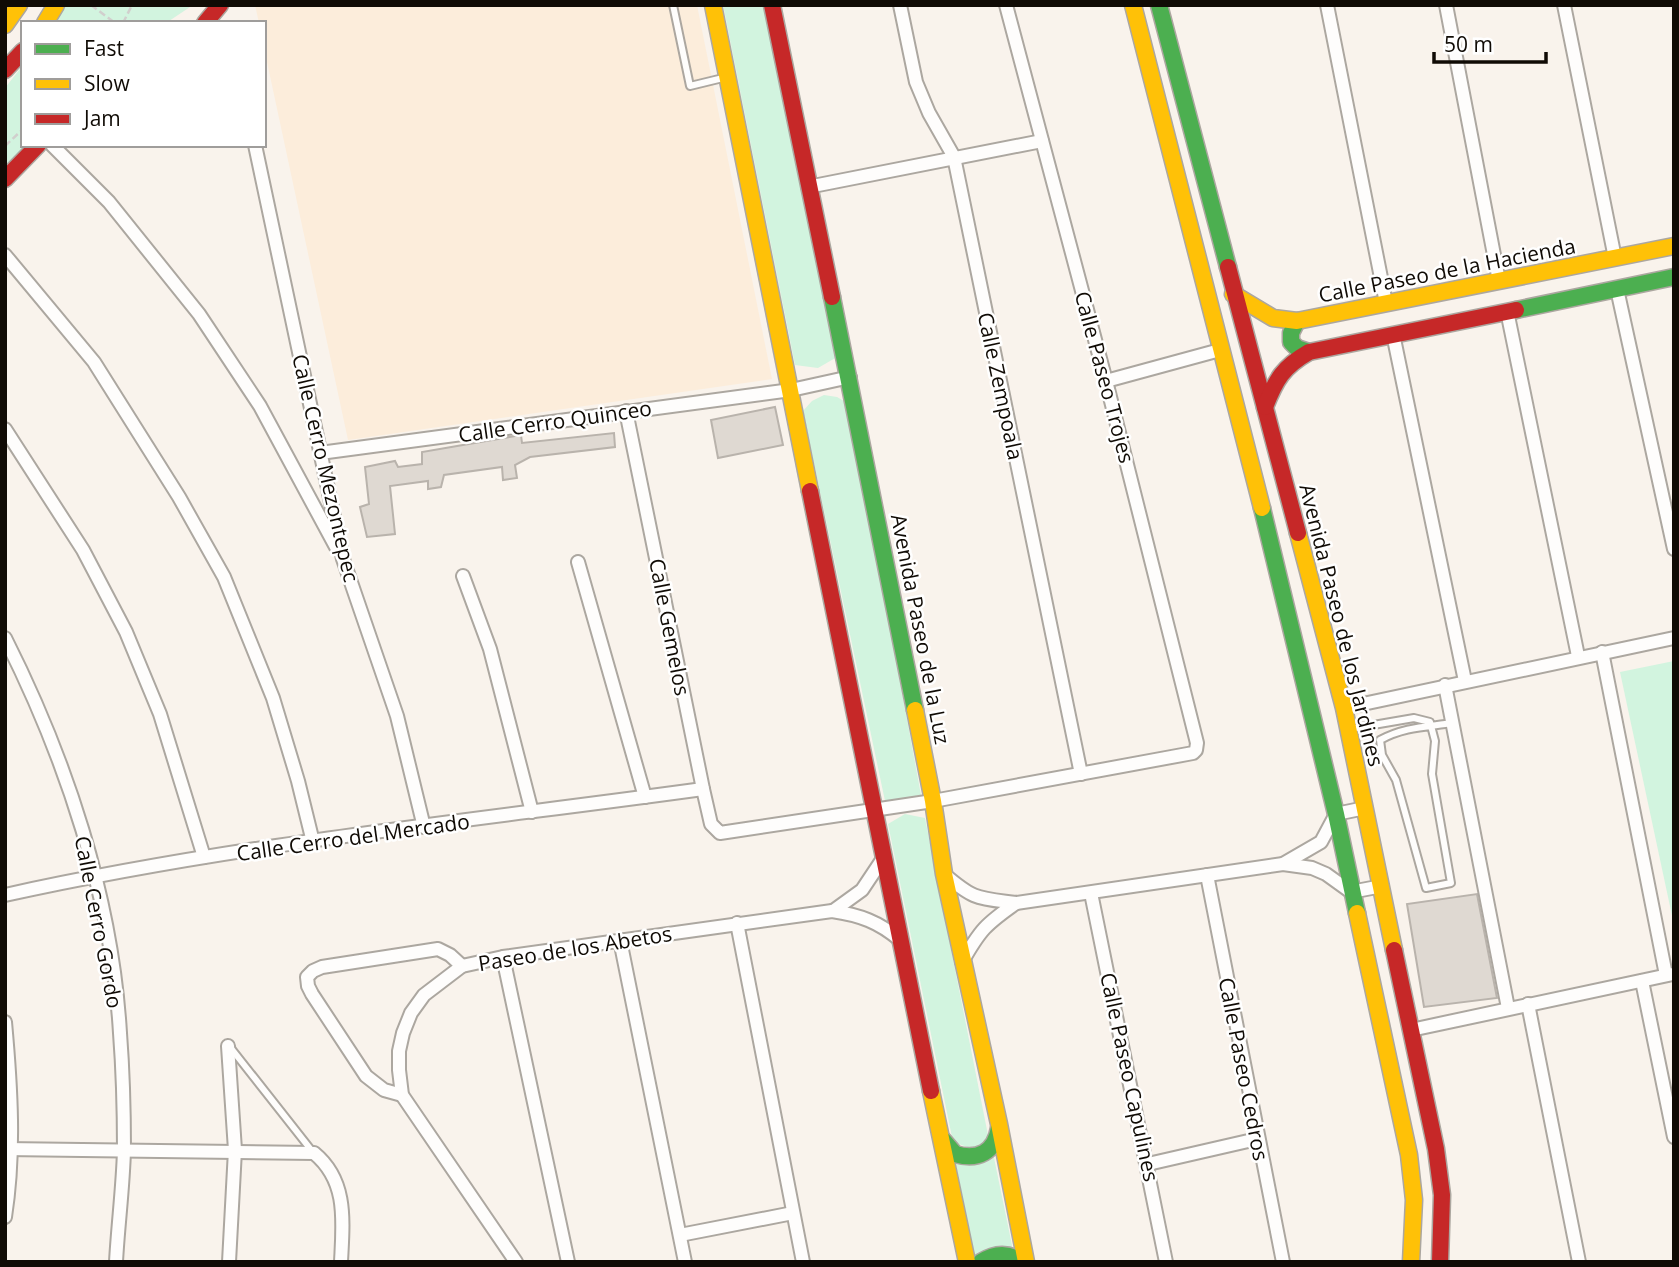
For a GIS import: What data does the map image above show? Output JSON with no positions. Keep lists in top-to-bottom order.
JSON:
{
  "streets": {
    "street": [
      "Calle Paseo de la Hacienda",
      "Calle Paseo Trojes",
      "Calle Zempoala",
      "Calle Cerro Quinceo",
      "Calle Cerro Mezontepec",
      "Avenida Paseo de los Jardines",
      "Calle Gemelos",
      "Avenida Paseo de la Luz",
      "Calle Cerro del Mercado",
      "Calle Cerro Gordo",
      "Paseo de los Abetos",
      "Calle Paseo Cedros",
      "Calle Paseo Capulines"
    ]
  },
  "crossings": [
    ["Calle Paseo de la Hacienda", "Avenida Paseo de los Jardines"],
    ["Calle Paseo Trojes", "Calle Zempoala"],
    ["Calle Cerro Quinceo", "Calle Cerro Mezontepec"],
    ["Calle Cerro Quinceo", "Calle Gemelos"],
    ["Calle Cerro Quinceo", "Avenida Paseo de la Luz"],
    ["Calle Cerro Mezontepec", "Calle Cerro del Mercado"],
    ["Calle Gemelos", "Calle Cerro del Mercado"],
    ["Calle Cerro del Mercado", "Calle Cerro Gordo"]
  ],
  "legend": ["Fast", "Slow", "Jam"],
  "scale_bar": "50 m"
}
